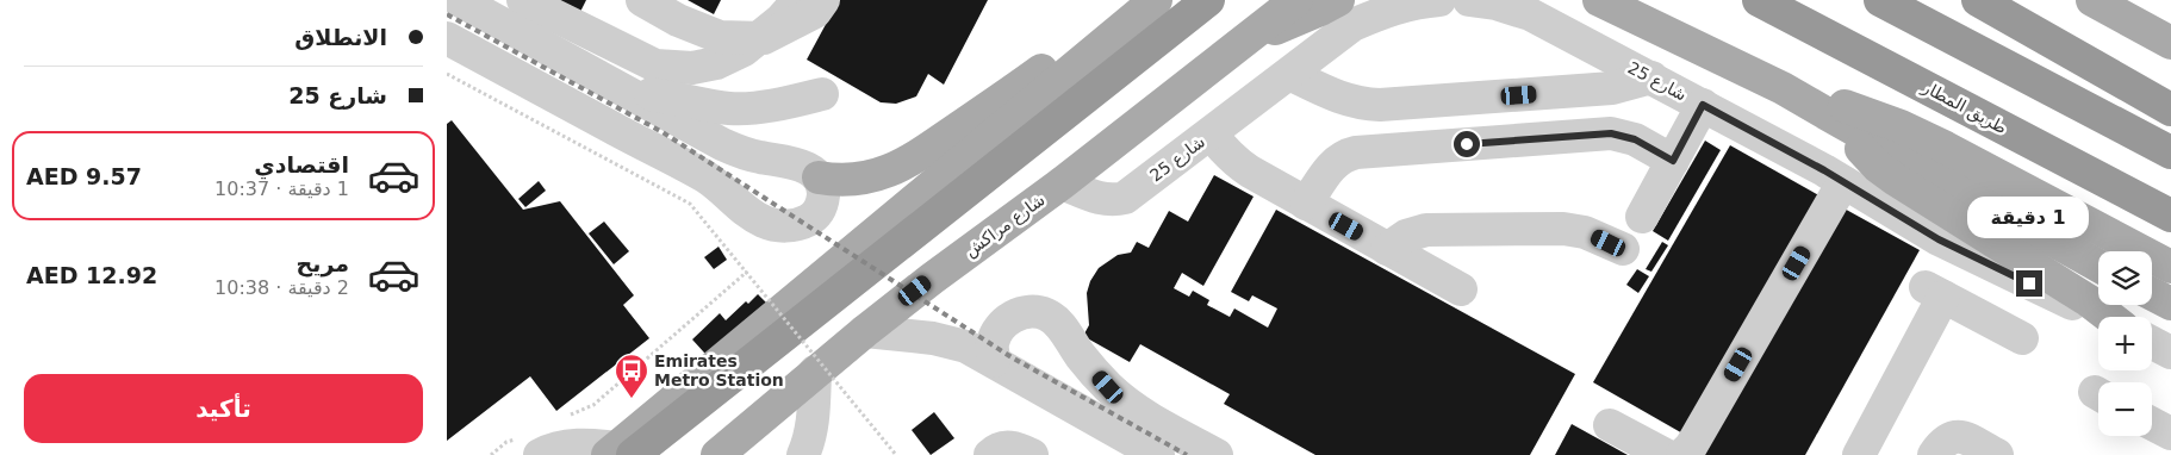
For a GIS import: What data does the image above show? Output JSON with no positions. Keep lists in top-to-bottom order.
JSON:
{
  "streets": {
    "highway": ["طريق المطار"],
    "main road": ["شارع مراكش"],
    "street": ["شارع 25"]
  },
  "crossings": [
    ["شارع 25", "شارع مراكش"]
  ],
  "places": {
    "bus stop": ["Emirates Metro Station"]
  },
  "page": {
    "banner": ["الانطلاق", "شارع 25"],
    "list": [
      {
        "name": "اقتصادي",
        "note": "1 دقيقة · 10:37",
        "value": "AED 9.57"
      },
      {
        "name": "مريح",
        "note": "2 دقيقة · 10:38",
        "value": "AED 12.92"
      }
    ],
    "bubble": "1 دقيقة",
    "map_buttons": ["+", "−"],
    "buttons": "تأكيد"
  }
}
